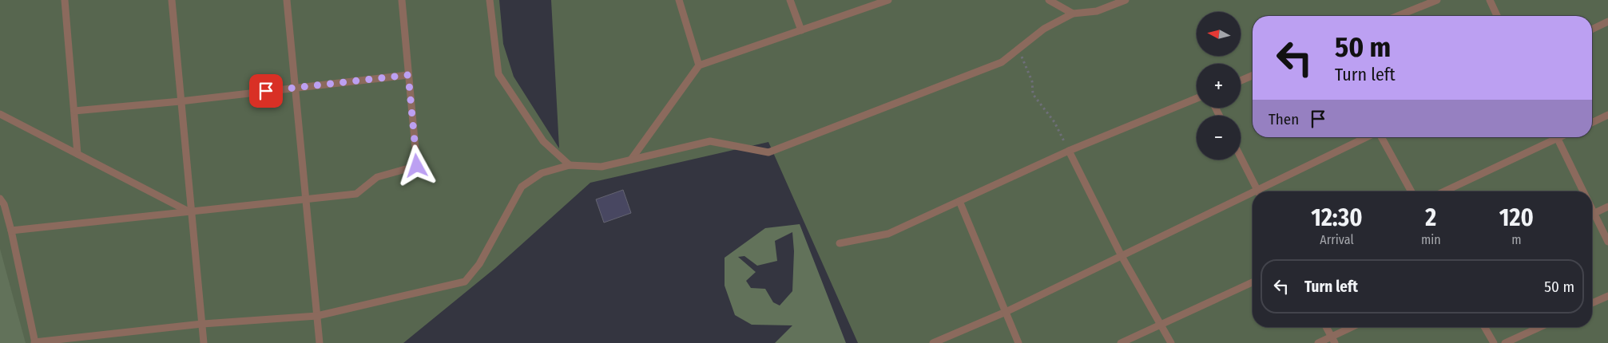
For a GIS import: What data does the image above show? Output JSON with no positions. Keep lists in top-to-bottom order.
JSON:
{
  "north": "left",
  "page": {
    "map_buttons": ["+", "−"],
    "turn": ["50 m", "Turn left"],
    "then": "Then",
    "eta": [
      "12:30",
      "Arrival",
      "2",
      "min",
      "120",
      "m"
    ],
    "list": [
      {
        "name": "Turn left",
        "value": "50 m"
      }
    ]
  }
}
